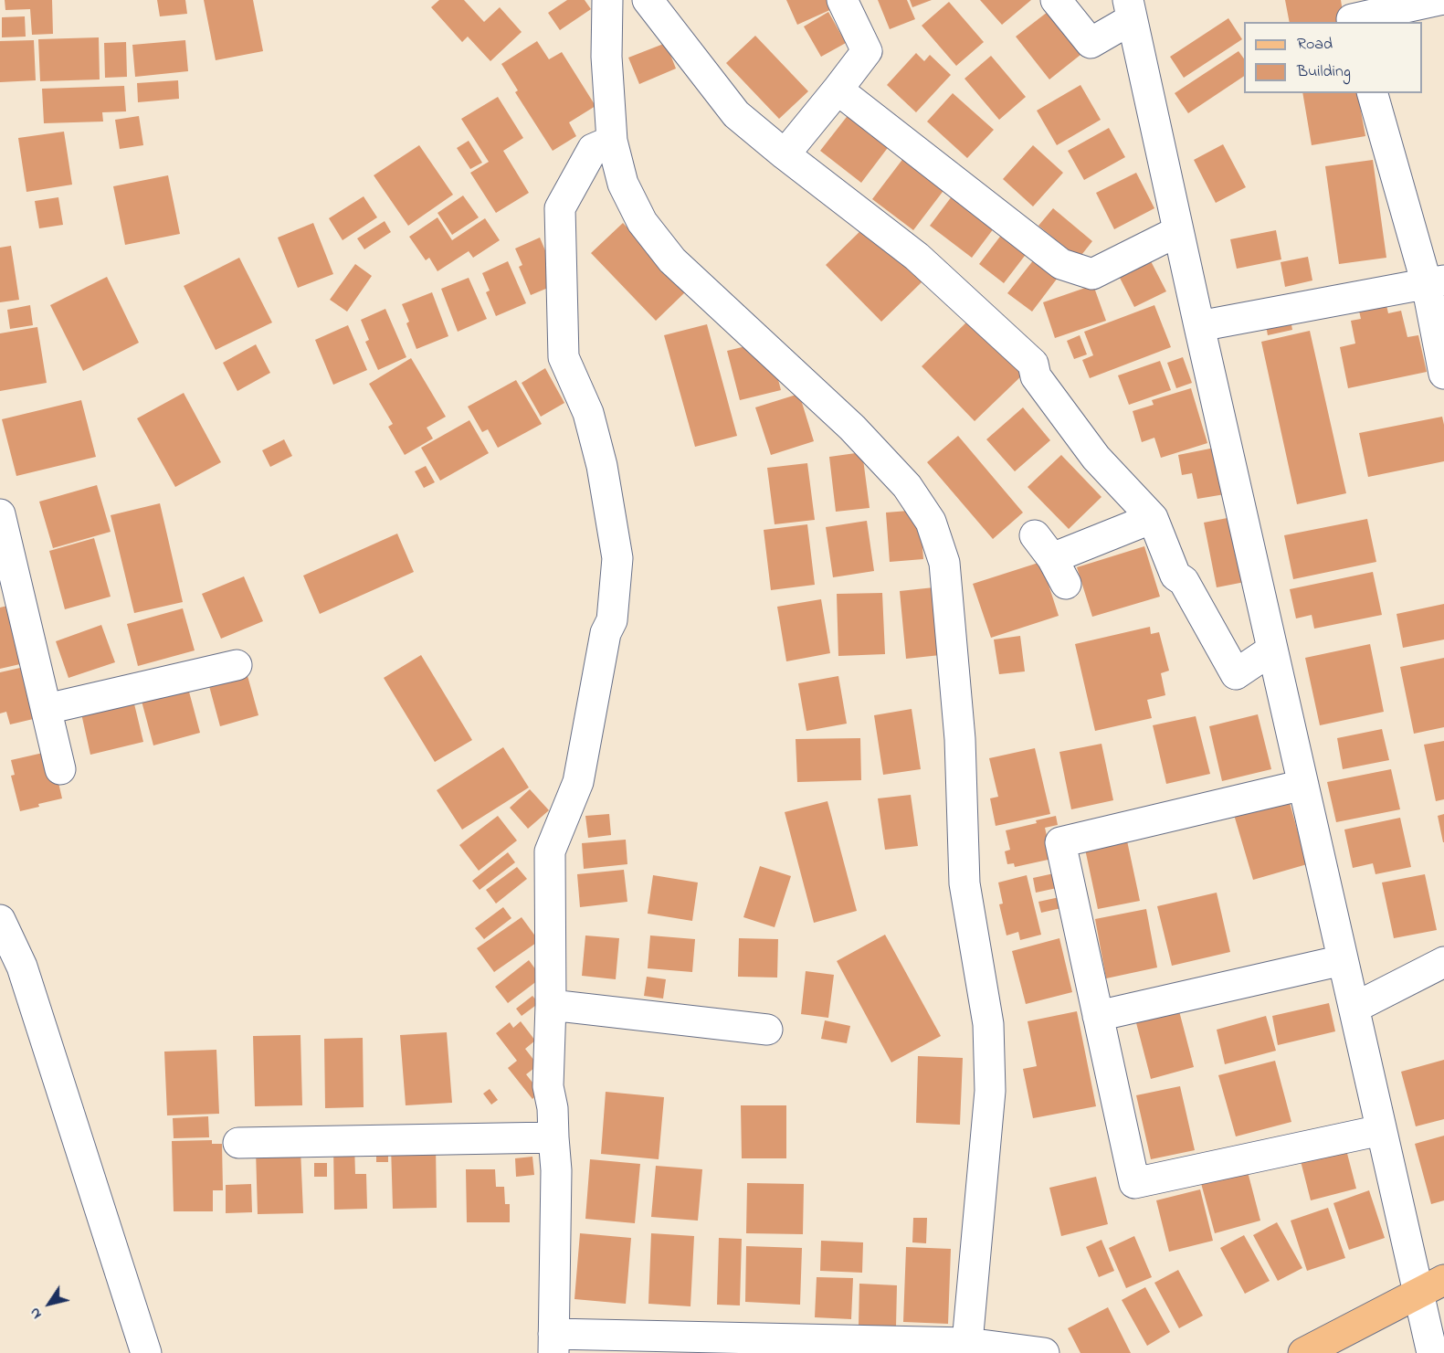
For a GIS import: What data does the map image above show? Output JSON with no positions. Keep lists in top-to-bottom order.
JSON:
{
  "legend": ["Road", "Building"],
  "north": "bottom left"
}
